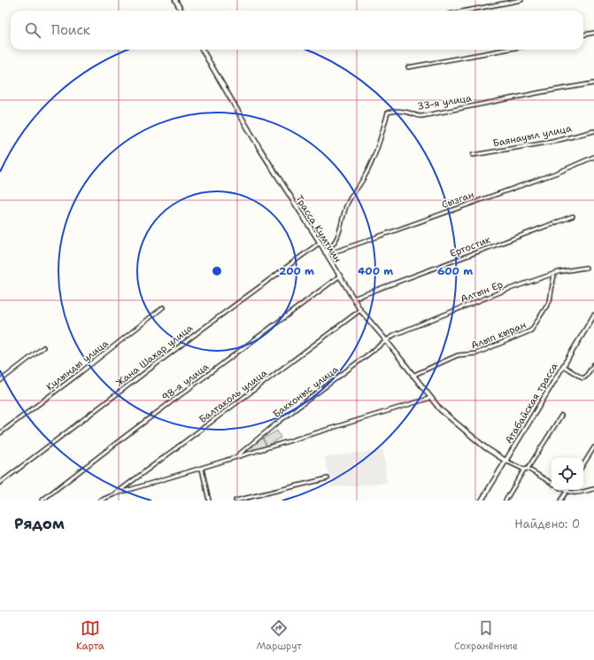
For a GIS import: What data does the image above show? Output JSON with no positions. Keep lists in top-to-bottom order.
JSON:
{
  "streets": {
    "street": [
      "33-я улица",
      "Баянауыл улица",
      "Сызган",
      "Трасса Кумтиин",
      "Ертостик",
      "Алтын Ер",
      "Алып кыран",
      "Жана Шахар улица",
      "Кулынды улица",
      "98-я улица",
      "Бакконыс улица",
      "Балтаколь улица",
      "Атабайская трасса"
    ]
  },
  "crossings": [
    ["33-я улица", "Сызган"],
    ["33-я улица", "Трасса Кумтиин"],
    ["Сызган", "Трасса Кумтиин"],
    ["Трасса Кумтиин", "Ертостик"],
    ["Трасса Кумтиин", "Алтын Ер"],
    ["Трасса Кумтиин", "Алып кыран"],
    ["Трасса Кумтиин", "Жана Шахар улица"],
    ["Трасса Кумтиин", "98-я улица"],
    ["Трасса Кумтиин", "Бакконыс улица"],
    ["Трасса Кумтиин", "Балтаколь улица"],
    ["Трасса Кумтиин", "Атабайская трасса"],
    ["Алтын Ер", "Алып кыран"],
    ["Алтын Ер", "Бакконыс улица"]
  ],
  "page": {
    "search": "Поиск",
    "heading": ["Рядом", "Найдено: 0"],
    "nav": ["Карта", "Маршрут", "Сохранённые"]
  },
  "rings": ["200 m", "400 m", "600 m"]
}
